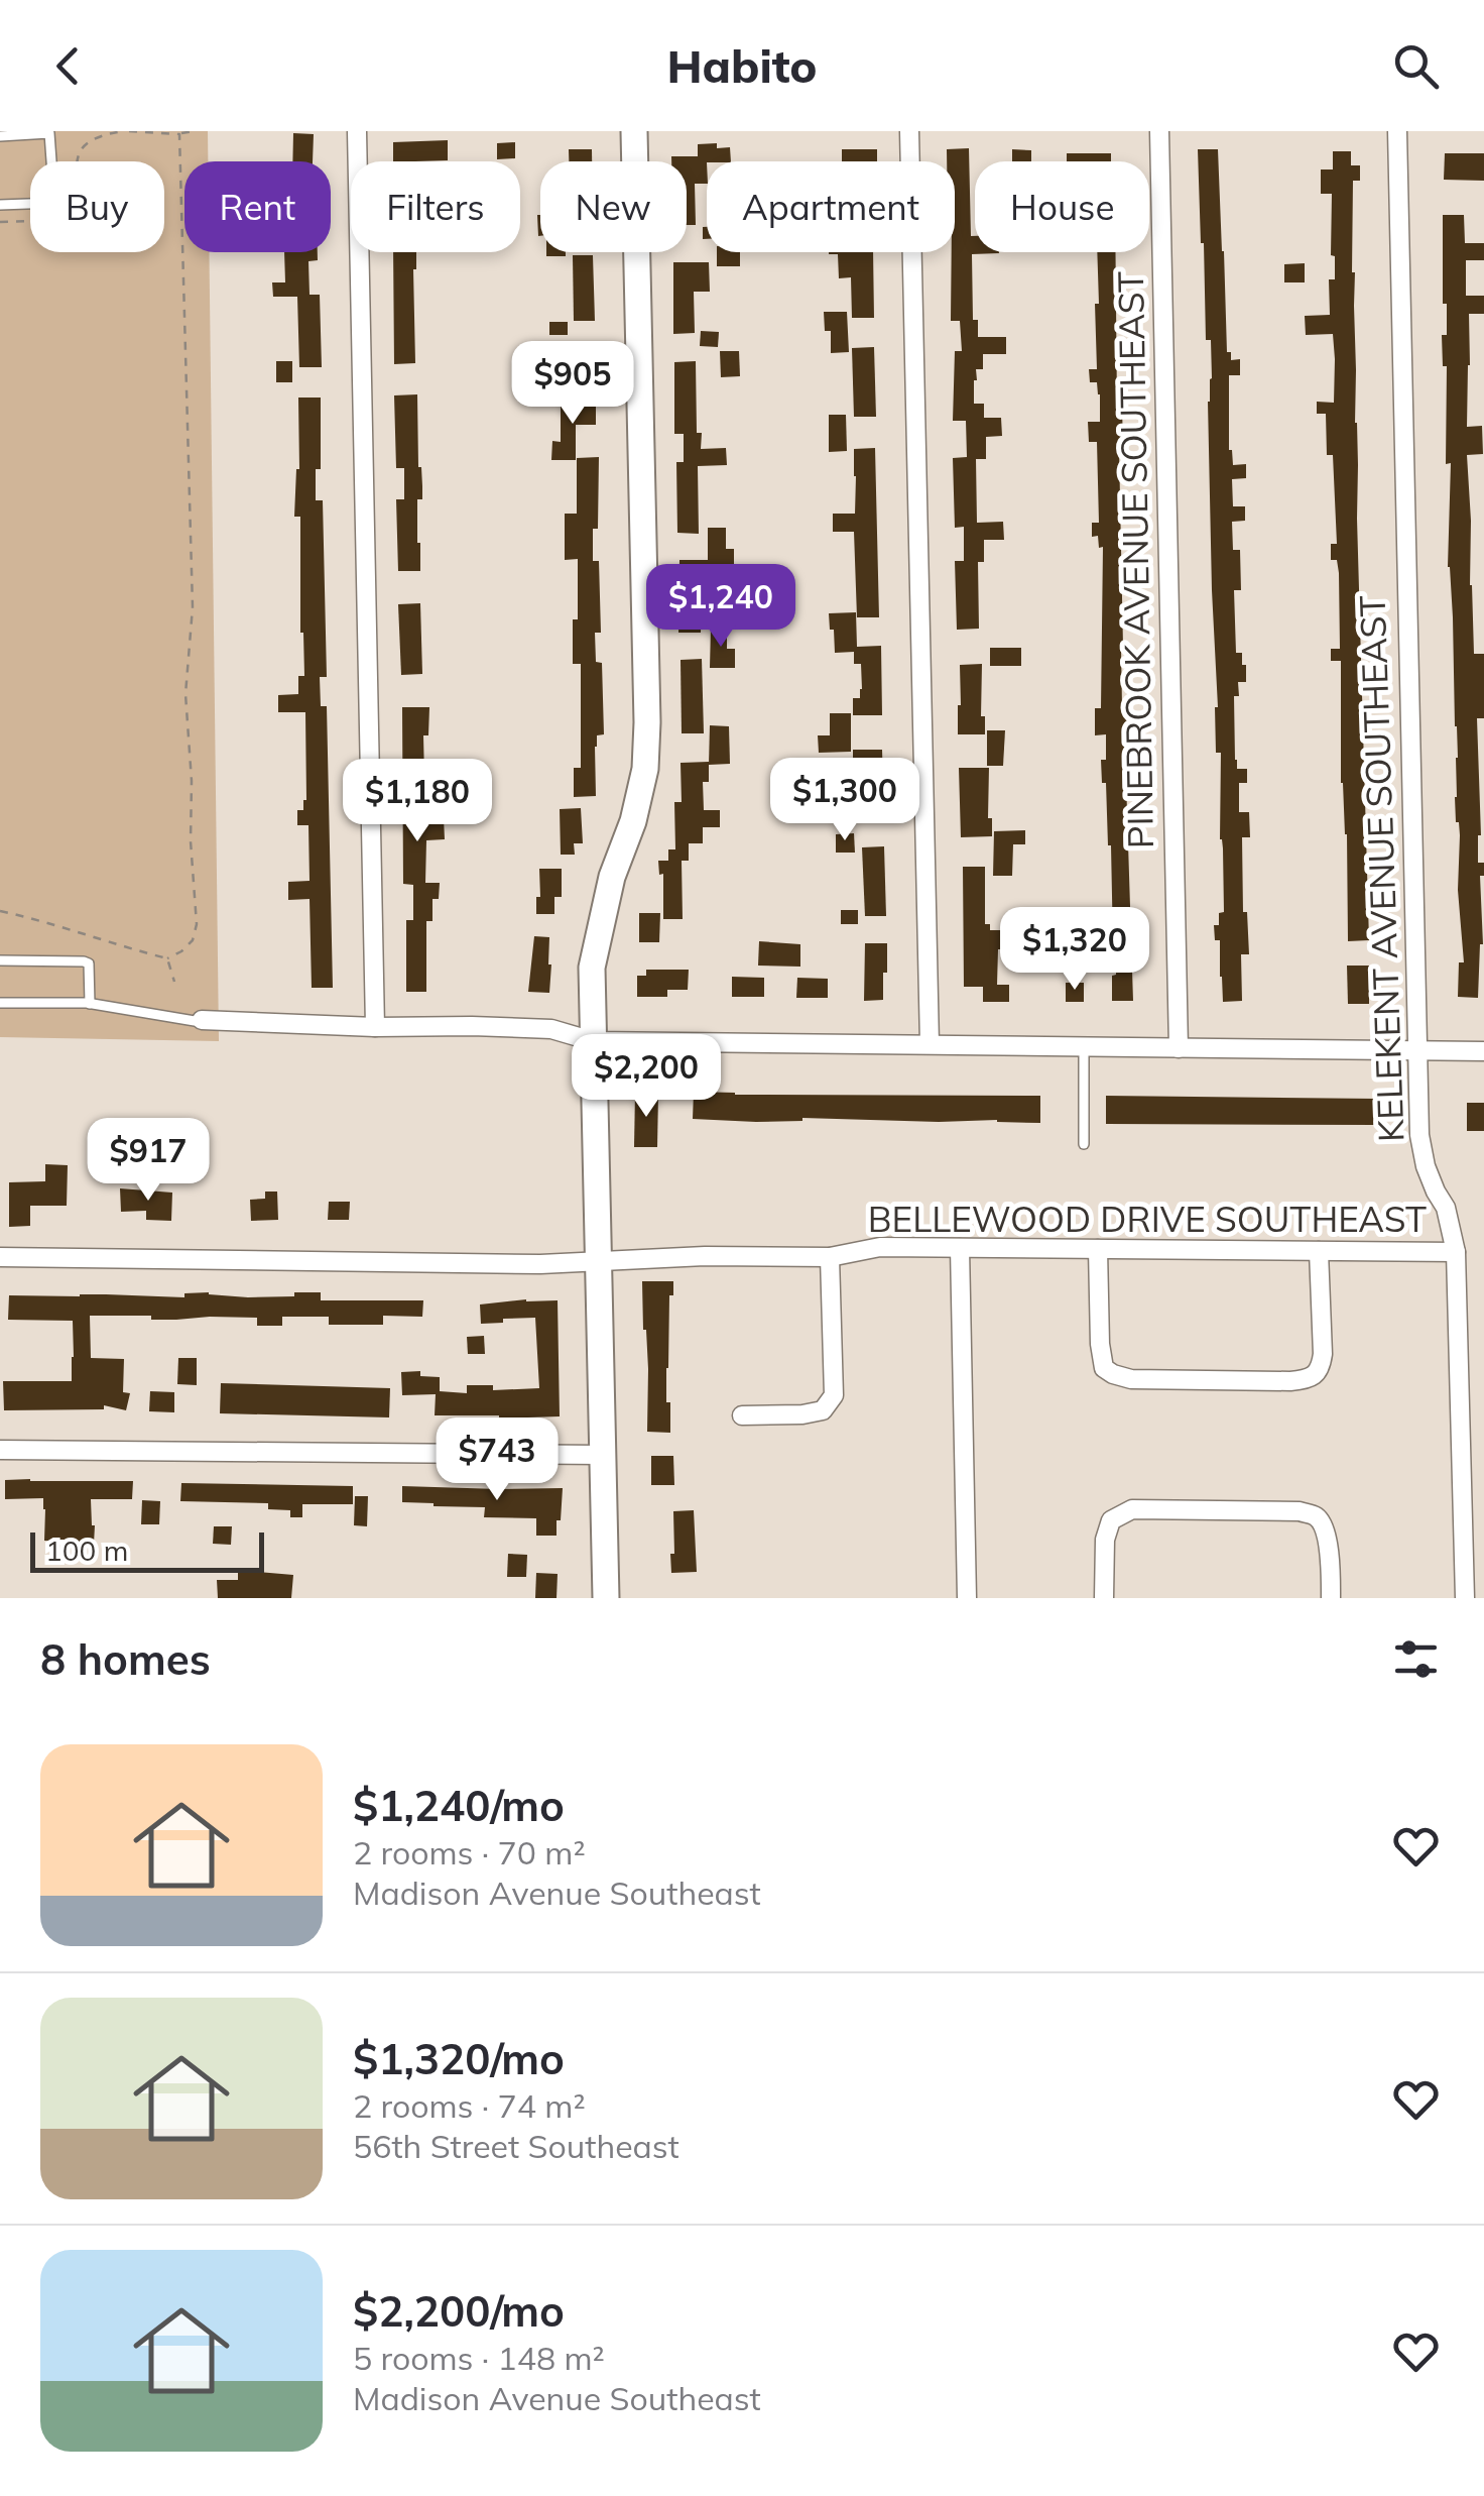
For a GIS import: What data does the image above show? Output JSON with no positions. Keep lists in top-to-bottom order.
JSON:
{
  "streets": {
    "street": ["PINEBROOK AVENUE SOUTHEAST", "KELEKENT AVENUE SOUTHEAST", "BELLEWOOD DRIVE SOUTHEAST"]
  },
  "crossings": [
    ["KELEKENT AVENUE SOUTHEAST", "BELLEWOOD DRIVE SOUTHEAST"]
  ],
  "scale_bar": "100 m",
  "page": {
    "header": "Habito",
    "chip": [
      "Buy",
      "Rent",
      "Filters",
      "New",
      "Apartment",
      "House"
    ],
    "price": [
      "$905",
      "$1,240",
      "$1,300",
      "$1,180",
      "$1,320",
      "$2,200",
      "$917",
      "$743"
    ],
    "scale": "100 m",
    "heading": "8 homes",
    "list": [
      {
        "name": "$1,240/mo",
        "note": "2 rooms · 70 m² · Madison Avenue Southeast"
      },
      {
        "name": "$1,320/mo",
        "note": "2 rooms · 74 m² · 56th Street Southeast"
      },
      {
        "name": "$2,200/mo",
        "note": "5 rooms · 148 m² · Madison Avenue Southeast"
      }
    ]
  }
}
